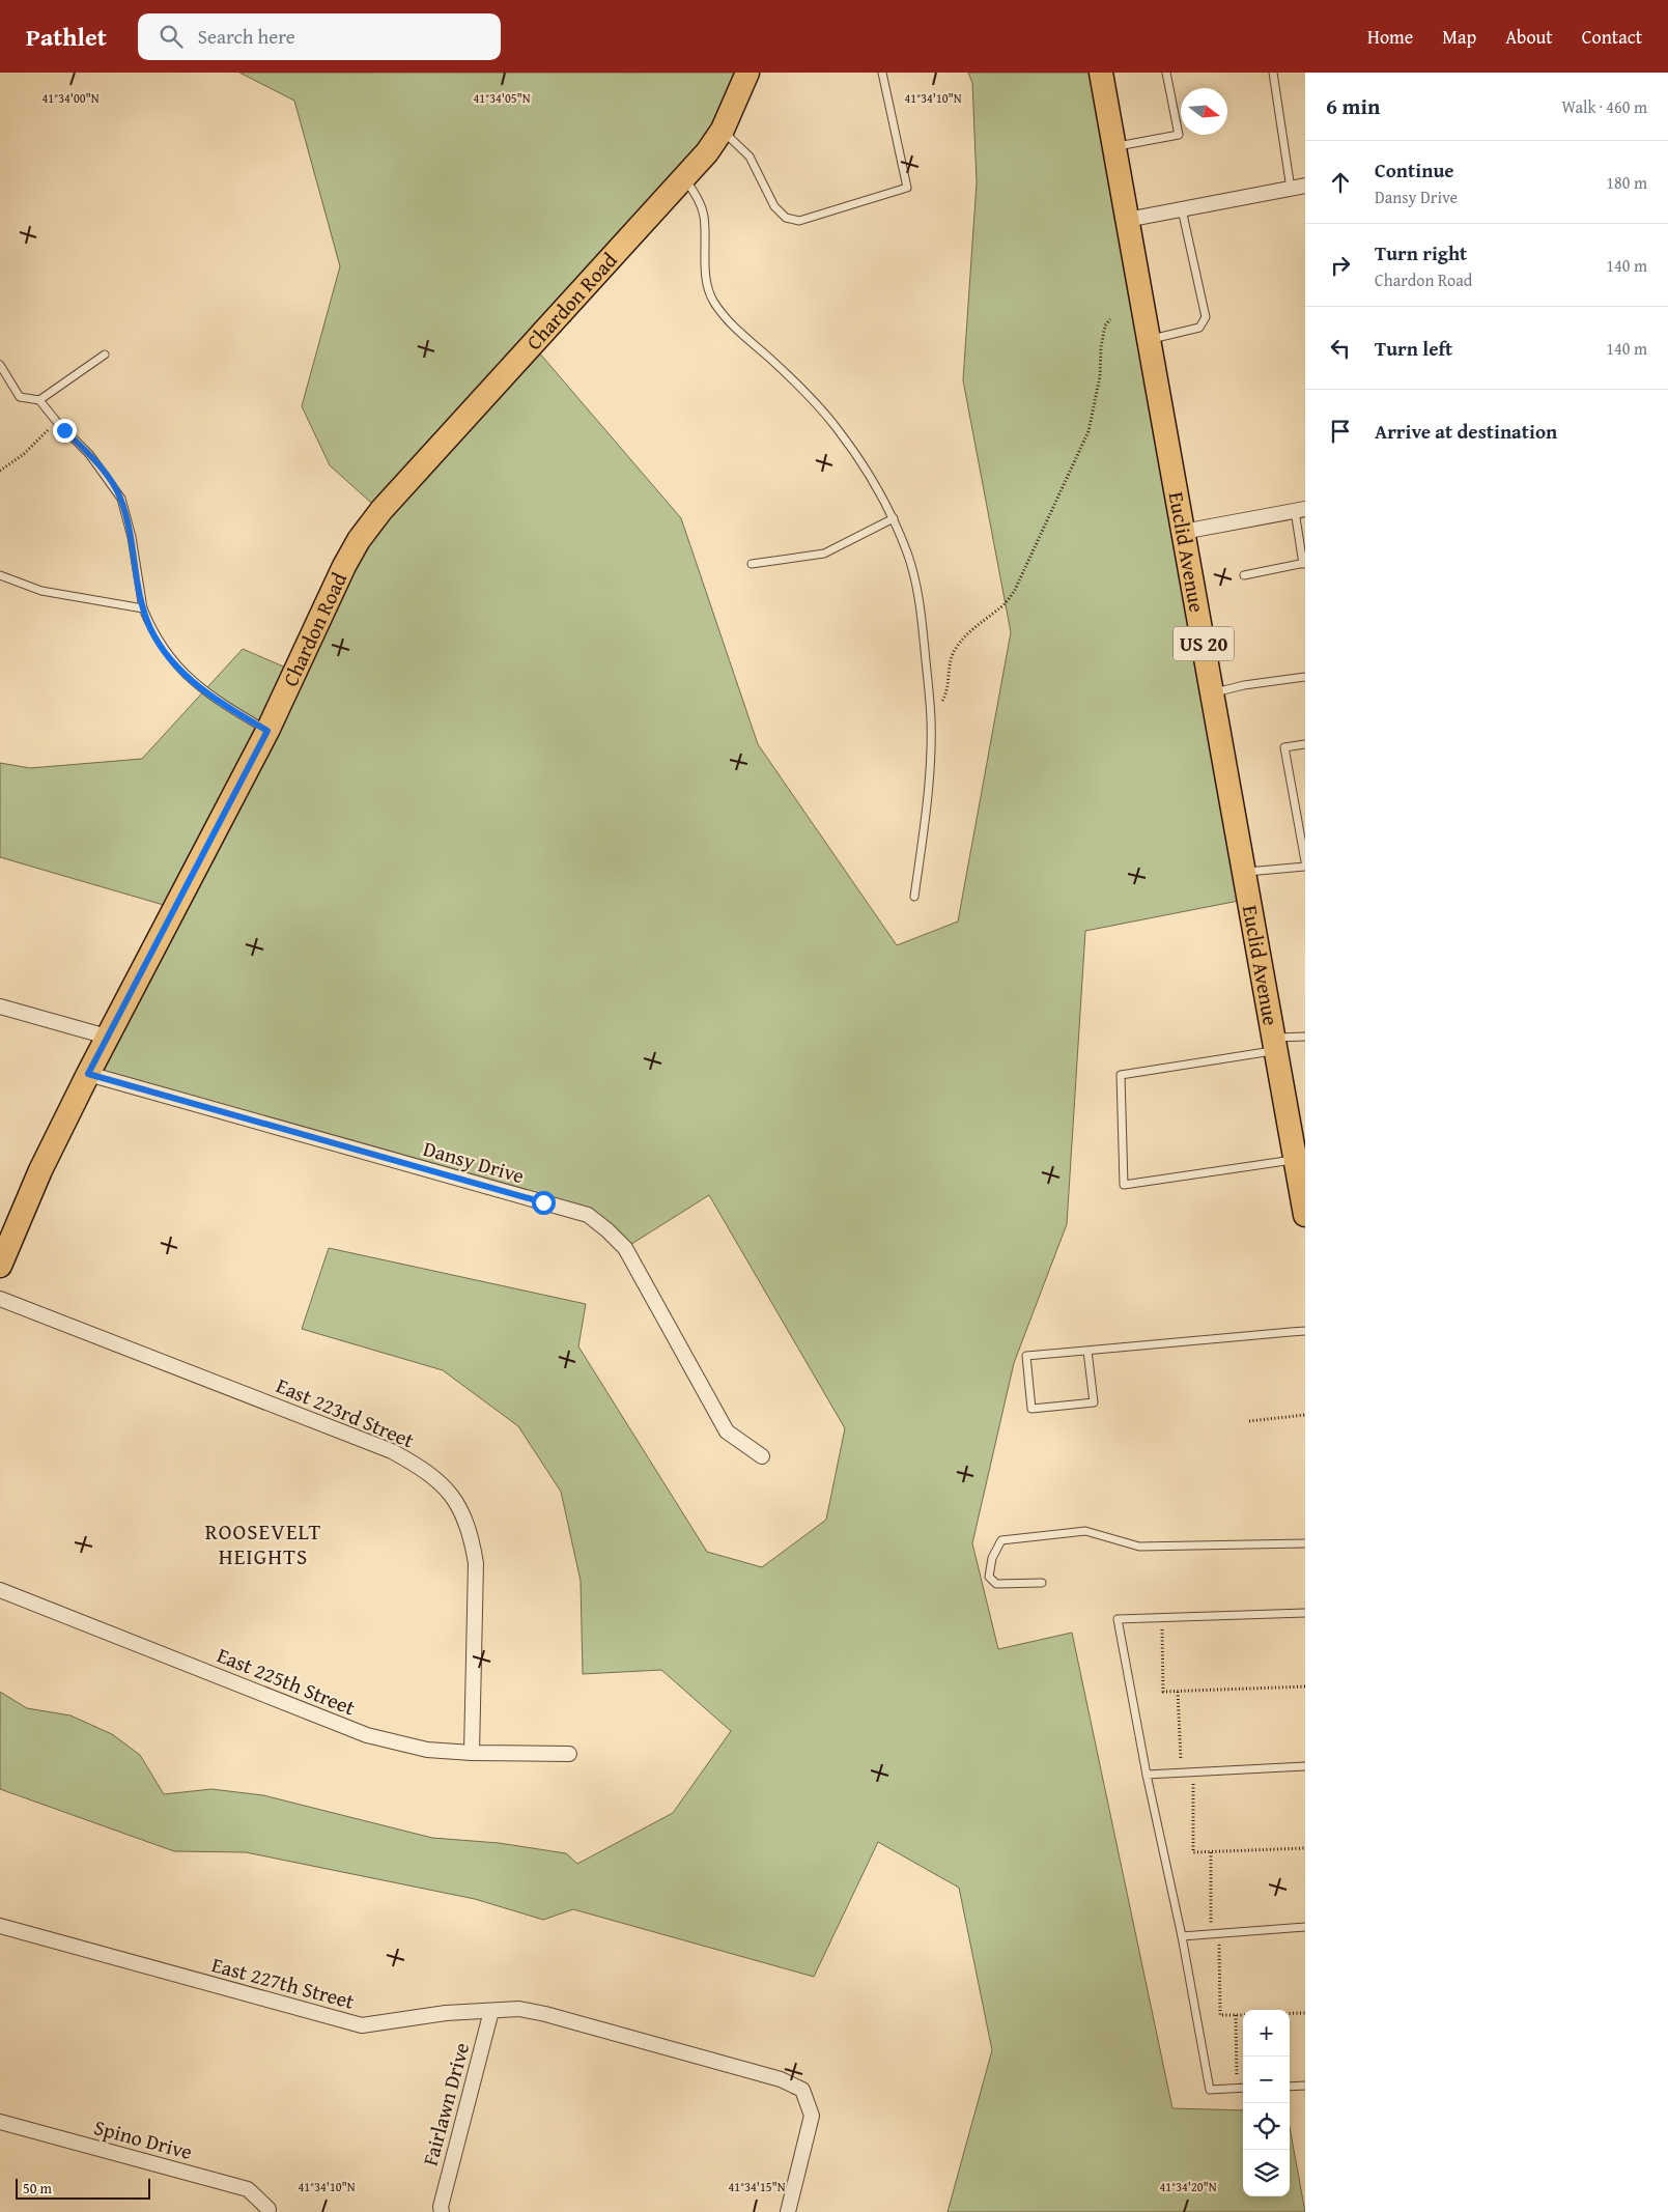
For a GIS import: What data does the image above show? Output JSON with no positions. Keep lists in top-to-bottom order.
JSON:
{
  "streets": {
    "main road": ["Chardon Road", "Euclid Avenue", "US 20"],
    "street": [
      "Dansy Drive",
      "East 223rd Street",
      "East 225th Street",
      "East 227th Street",
      "Fairlawn Drive",
      "Spino Drive"
    ]
  },
  "crossings": [
    ["Chardon Road", "Dansy Drive"],
    ["East 223rd Street", "East 225th Street"],
    ["East 227th Street", "Fairlawn Drive"]
  ],
  "districts": ["ROOSEVELT HEIGHTS"],
  "scale_bar": "50 m",
  "north": "right",
  "page": {
    "header": "Pathlet",
    "search": "Search here",
    "nav": [
      "Home",
      "Map",
      "About",
      "Contact"
    ],
    "heading": ["6 min", "Walk · 460 m"],
    "list": [
      ["Continue", "Dansy Drive", "180 m"],
      ["Turn right", "Chardon Road", "140 m"],
      ["Turn left", "140 m"],
      "Arrive at destination"
    ],
    "map_buttons": ["+", "−"],
    "scale": "50 m"
  },
  "coordinates": [
    "41°34'00\"N",
    "41°34'05\"N",
    "41°34'10\"N",
    "41°34'15\"N",
    "41°34'20\"N"
  ]
}
